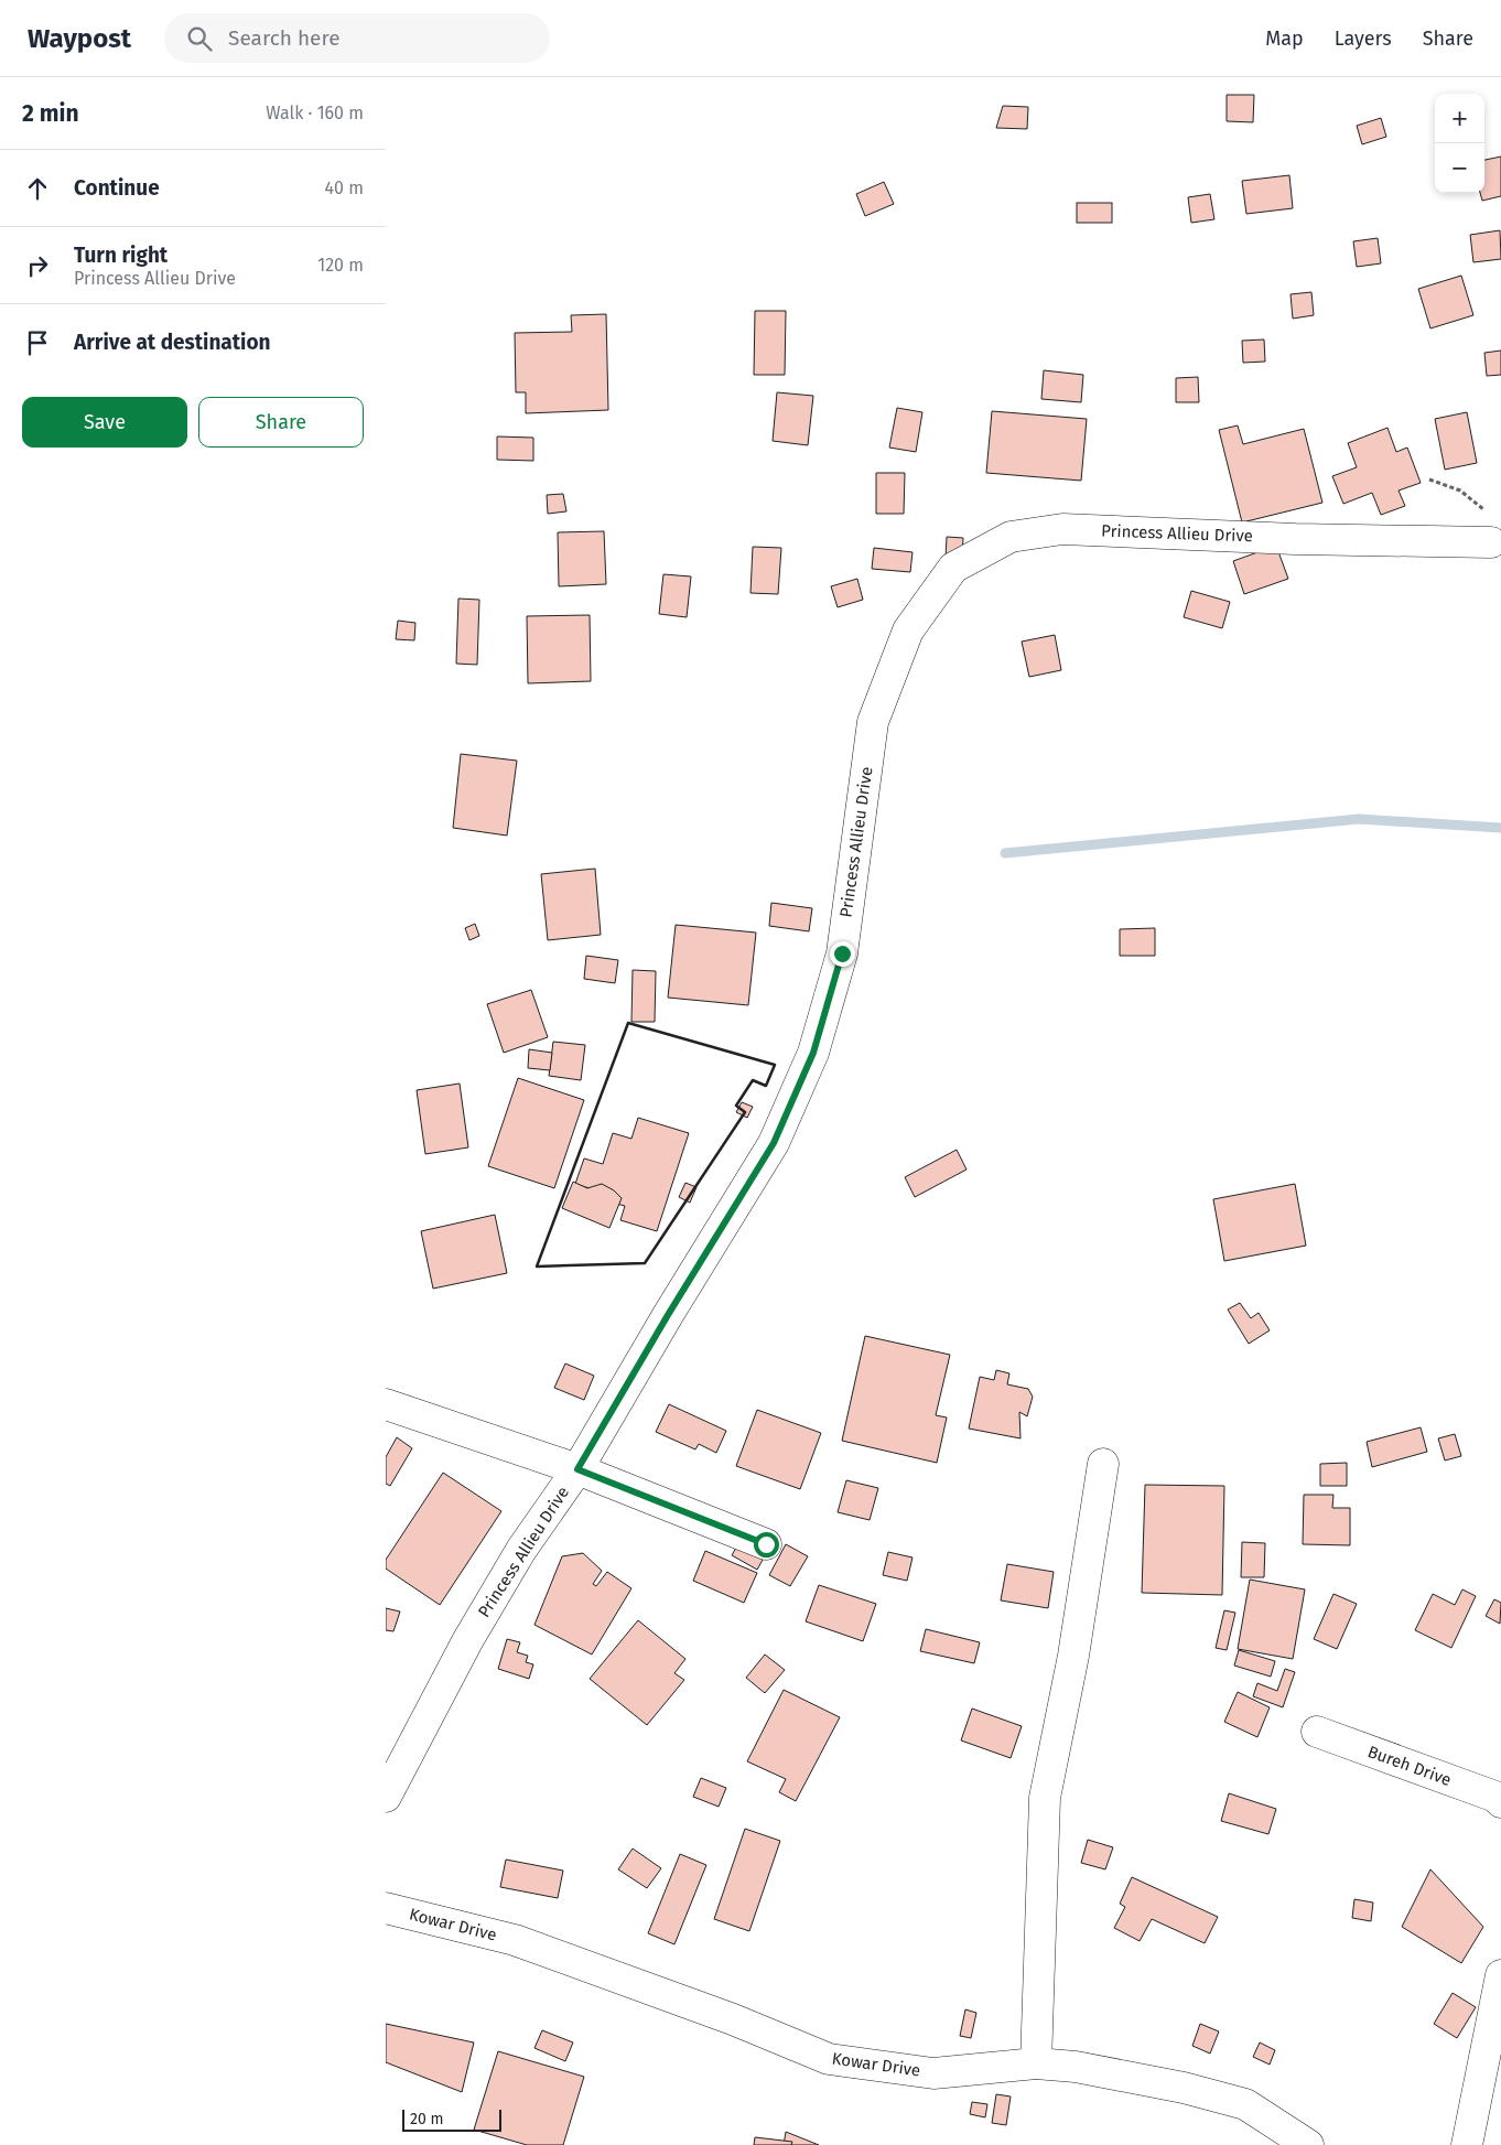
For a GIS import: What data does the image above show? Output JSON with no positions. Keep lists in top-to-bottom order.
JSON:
{
  "streets": {
    "street": ["Princess Allieu Drive", "Bureh Drive", "Kowar Drive"]
  },
  "scale_bar": "20 m",
  "page": {
    "header": "Waypost",
    "search": "Search here",
    "nav": ["Map", "Layers", "Share"],
    "heading": ["2 min", "Walk · 160 m"],
    "map_buttons": ["+", "−"],
    "list": [
      ["Continue", "40 m"],
      ["Turn right", "Princess Allieu Drive", "120 m"],
      "Arrive at destination"
    ],
    "buttons": ["Save", "Share"],
    "scale": "20 m"
  }
}
